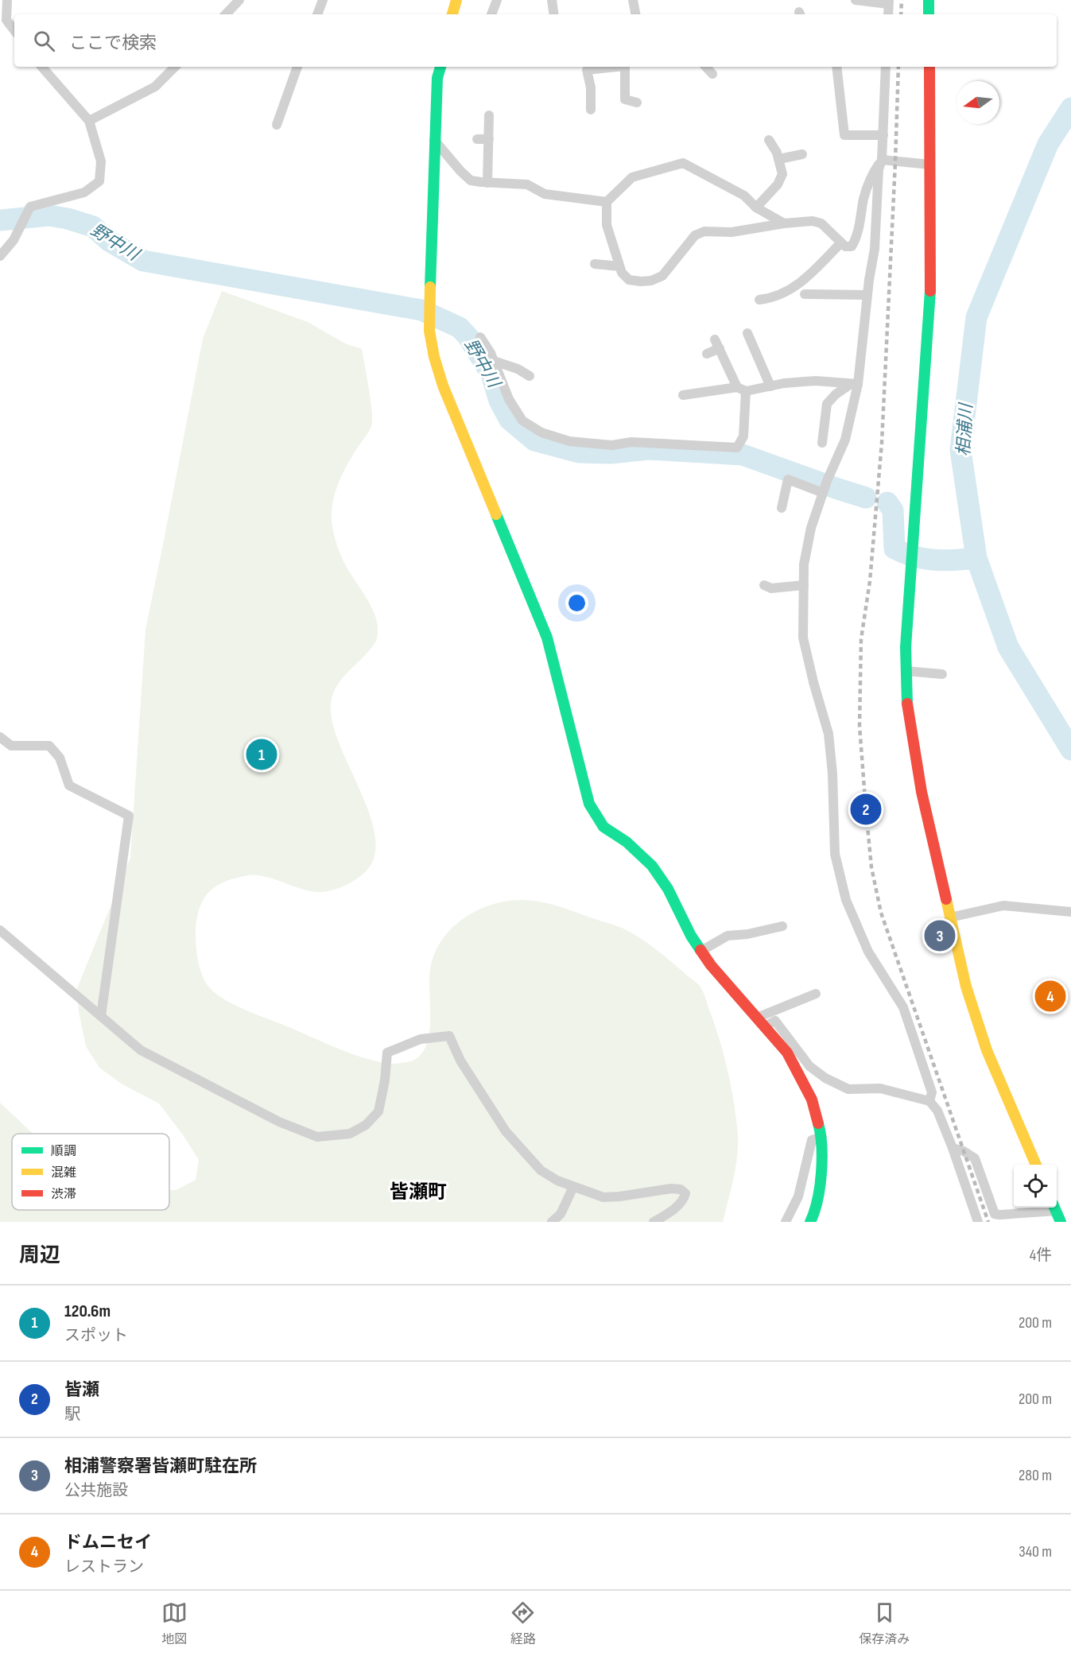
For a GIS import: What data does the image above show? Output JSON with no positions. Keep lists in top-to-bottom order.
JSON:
{
  "districts": ["皆瀬町"],
  "water": ["野中川", "相浦川"],
  "legend": ["順調", "混雑", "渋滞"],
  "north": "left",
  "page": {
    "search": "ここで検索",
    "pins": [
      "1",
      "2",
      "3",
      "4"
    ],
    "heading": ["周辺", "4件"],
    "list": [
      {
        "mark": "1",
        "name": "120.6m",
        "note": "スポット",
        "value": "200 m"
      },
      {
        "mark": "2",
        "name": "皆瀬",
        "note": "駅",
        "value": "200 m"
      },
      {
        "mark": "3",
        "name": "相浦警察署皆瀬町駐在所",
        "note": "公共施設",
        "value": "280 m"
      },
      {
        "mark": "4",
        "name": "ドムニセイ",
        "note": "レストラン",
        "value": "340 m"
      }
    ],
    "nav": ["地図", "経路", "保存済み"]
  }
}
